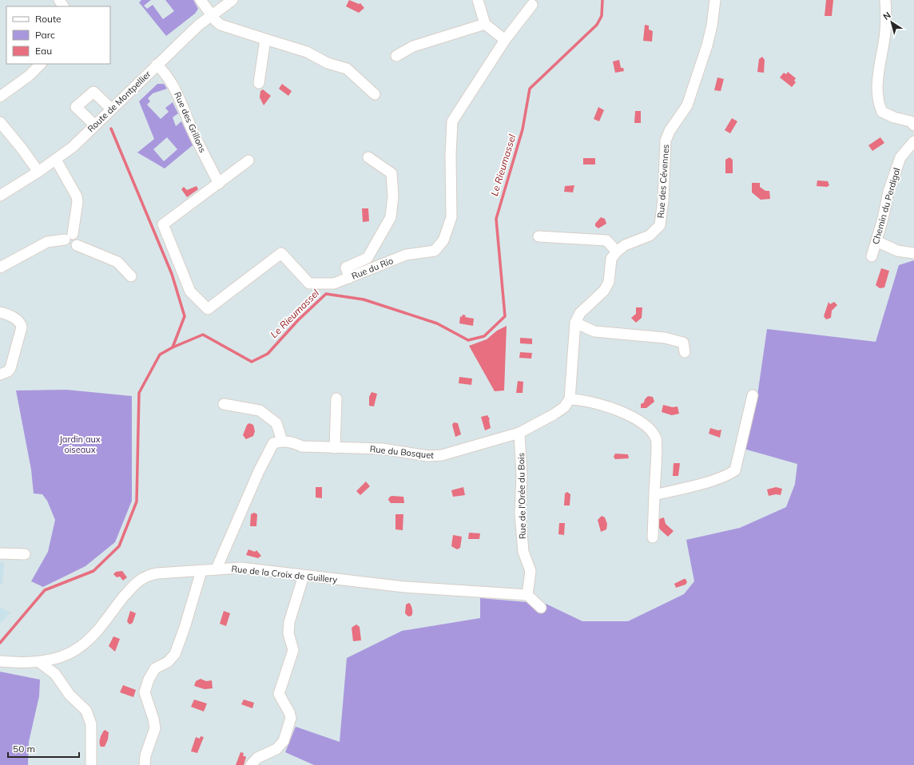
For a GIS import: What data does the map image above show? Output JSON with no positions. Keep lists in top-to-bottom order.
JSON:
{
  "streets": {
    "street": [
      "Route de Montpellier",
      "Rue des Grillons",
      "Rue des Cévennes",
      "Chemin du Perdigal",
      "Rue du Rio",
      "Rue du Bosquet",
      "Rue de l'Orée du Bois",
      "Rue de la Croix de Guillery"
    ]
  },
  "crossings": [
    ["Route de Montpellier", "Rue des Grillons"],
    ["Rue des Grillons", "Rue du Rio"],
    ["Rue du Bosquet", "Rue de l'Orée du Bois"],
    ["Rue de l'Orée du Bois", "Rue de la Croix de Guillery"]
  ],
  "water": ["Le Rieumassel"],
  "parks": ["Jardin aux oiseaux"],
  "legend": ["Route", "Parc", "Eau"],
  "scale_bar": "50 m",
  "north": "top left"
}
